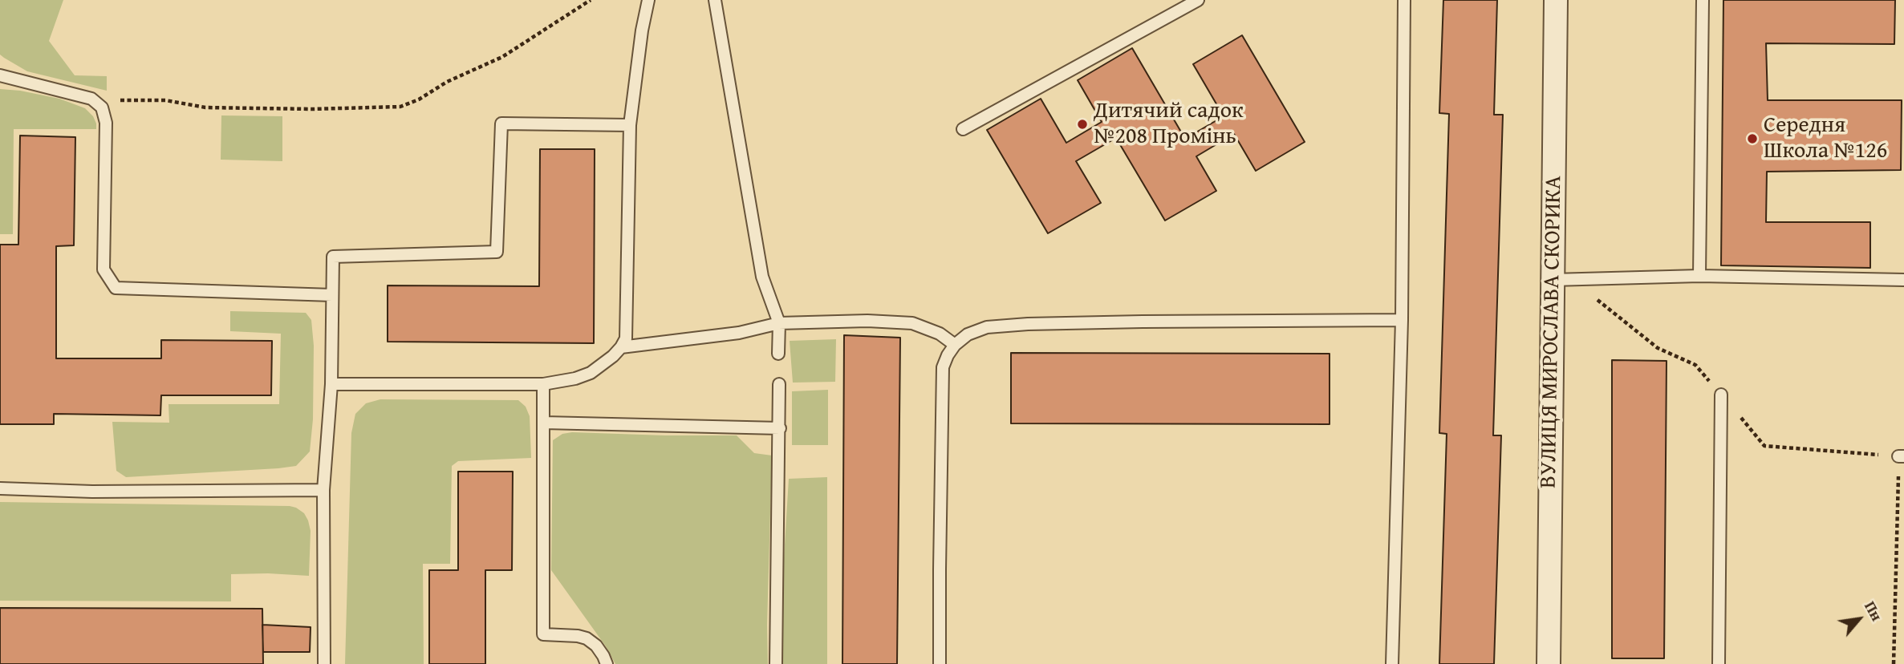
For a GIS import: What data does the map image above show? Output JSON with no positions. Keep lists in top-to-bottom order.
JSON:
{
  "streets": {
    "street": ["ВУЛИЦЯ МИРОСЛАВА СКОРИКА"]
  },
  "places": ["Дитячий садок №208 Промінь", "Середня Школа №126"],
  "north": "top right"
}
